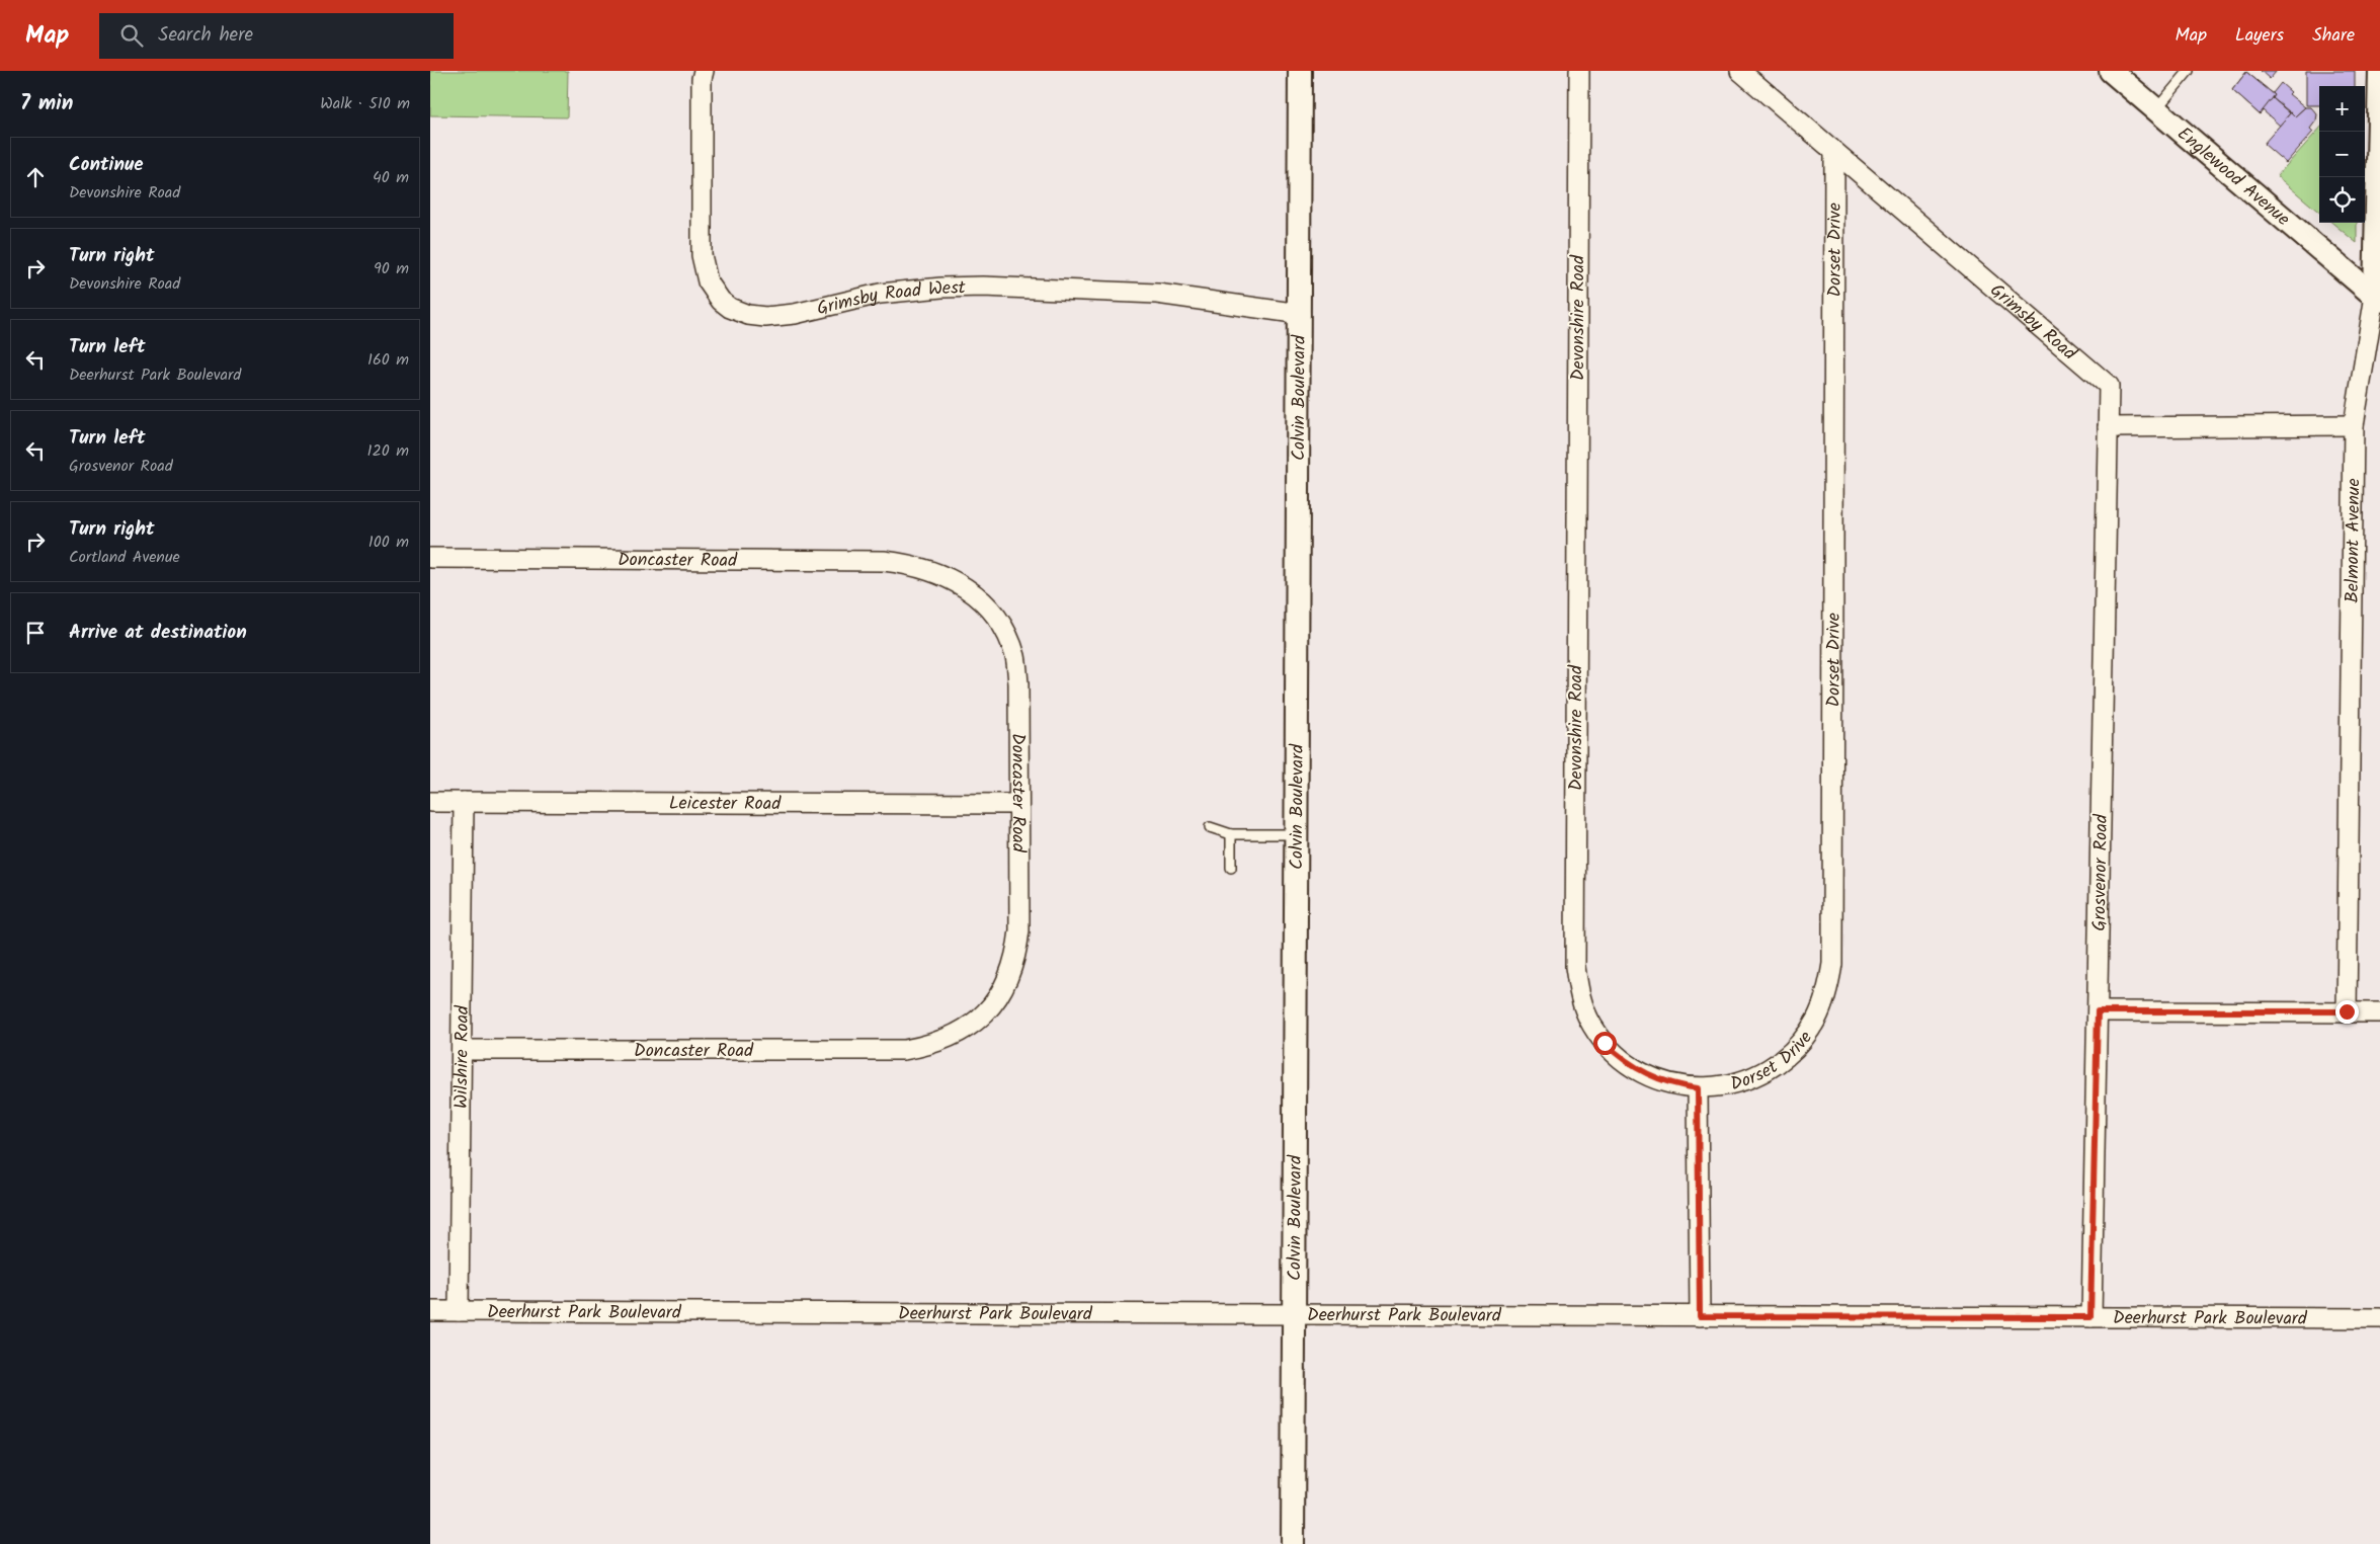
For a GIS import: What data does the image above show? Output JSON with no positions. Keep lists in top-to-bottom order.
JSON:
{
  "streets": {
    "street": [
      "Englewood Avenue",
      "Dorset Drive",
      "Grimsby Road West",
      "Devonshire Road",
      "Grimsby Road",
      "Colvin Boulevard",
      "Belmont Avenue",
      "Doncaster Road",
      "Leicester Road",
      "Grosvenor Road",
      "Wilshire Road",
      "Deerhurst Park Boulevard"
    ]
  },
  "crossings": [
    ["Englewood Avenue", "Belmont Avenue"],
    ["Dorset Drive", "Devonshire Road"],
    ["Dorset Drive", "Grimsby Road"],
    ["Grimsby Road West", "Colvin Boulevard"],
    ["Grimsby Road", "Grosvenor Road"],
    ["Colvin Boulevard", "Deerhurst Park Boulevard"],
    ["Doncaster Road", "Leicester Road"],
    ["Doncaster Road", "Wilshire Road"],
    ["Leicester Road", "Wilshire Road"],
    ["Grosvenor Road", "Deerhurst Park Boulevard"],
    ["Wilshire Road", "Deerhurst Park Boulevard"]
  ],
  "page": {
    "header": "Map",
    "search": "Search here",
    "nav": ["Map", "Layers", "Share"],
    "heading": ["7 min", "Walk · 510 m"],
    "map_buttons": ["+", "−"],
    "list": [
      ["Continue", "Devonshire Road", "40 m"],
      ["Turn right", "Devonshire Road", "90 m"],
      ["Turn left", "Deerhurst Park Boulevard", "160 m"],
      ["Turn left", "Grosvenor Road", "120 m"],
      ["Turn right", "Cortland Avenue", "100 m"],
      "Arrive at destination"
    ]
  }
}
